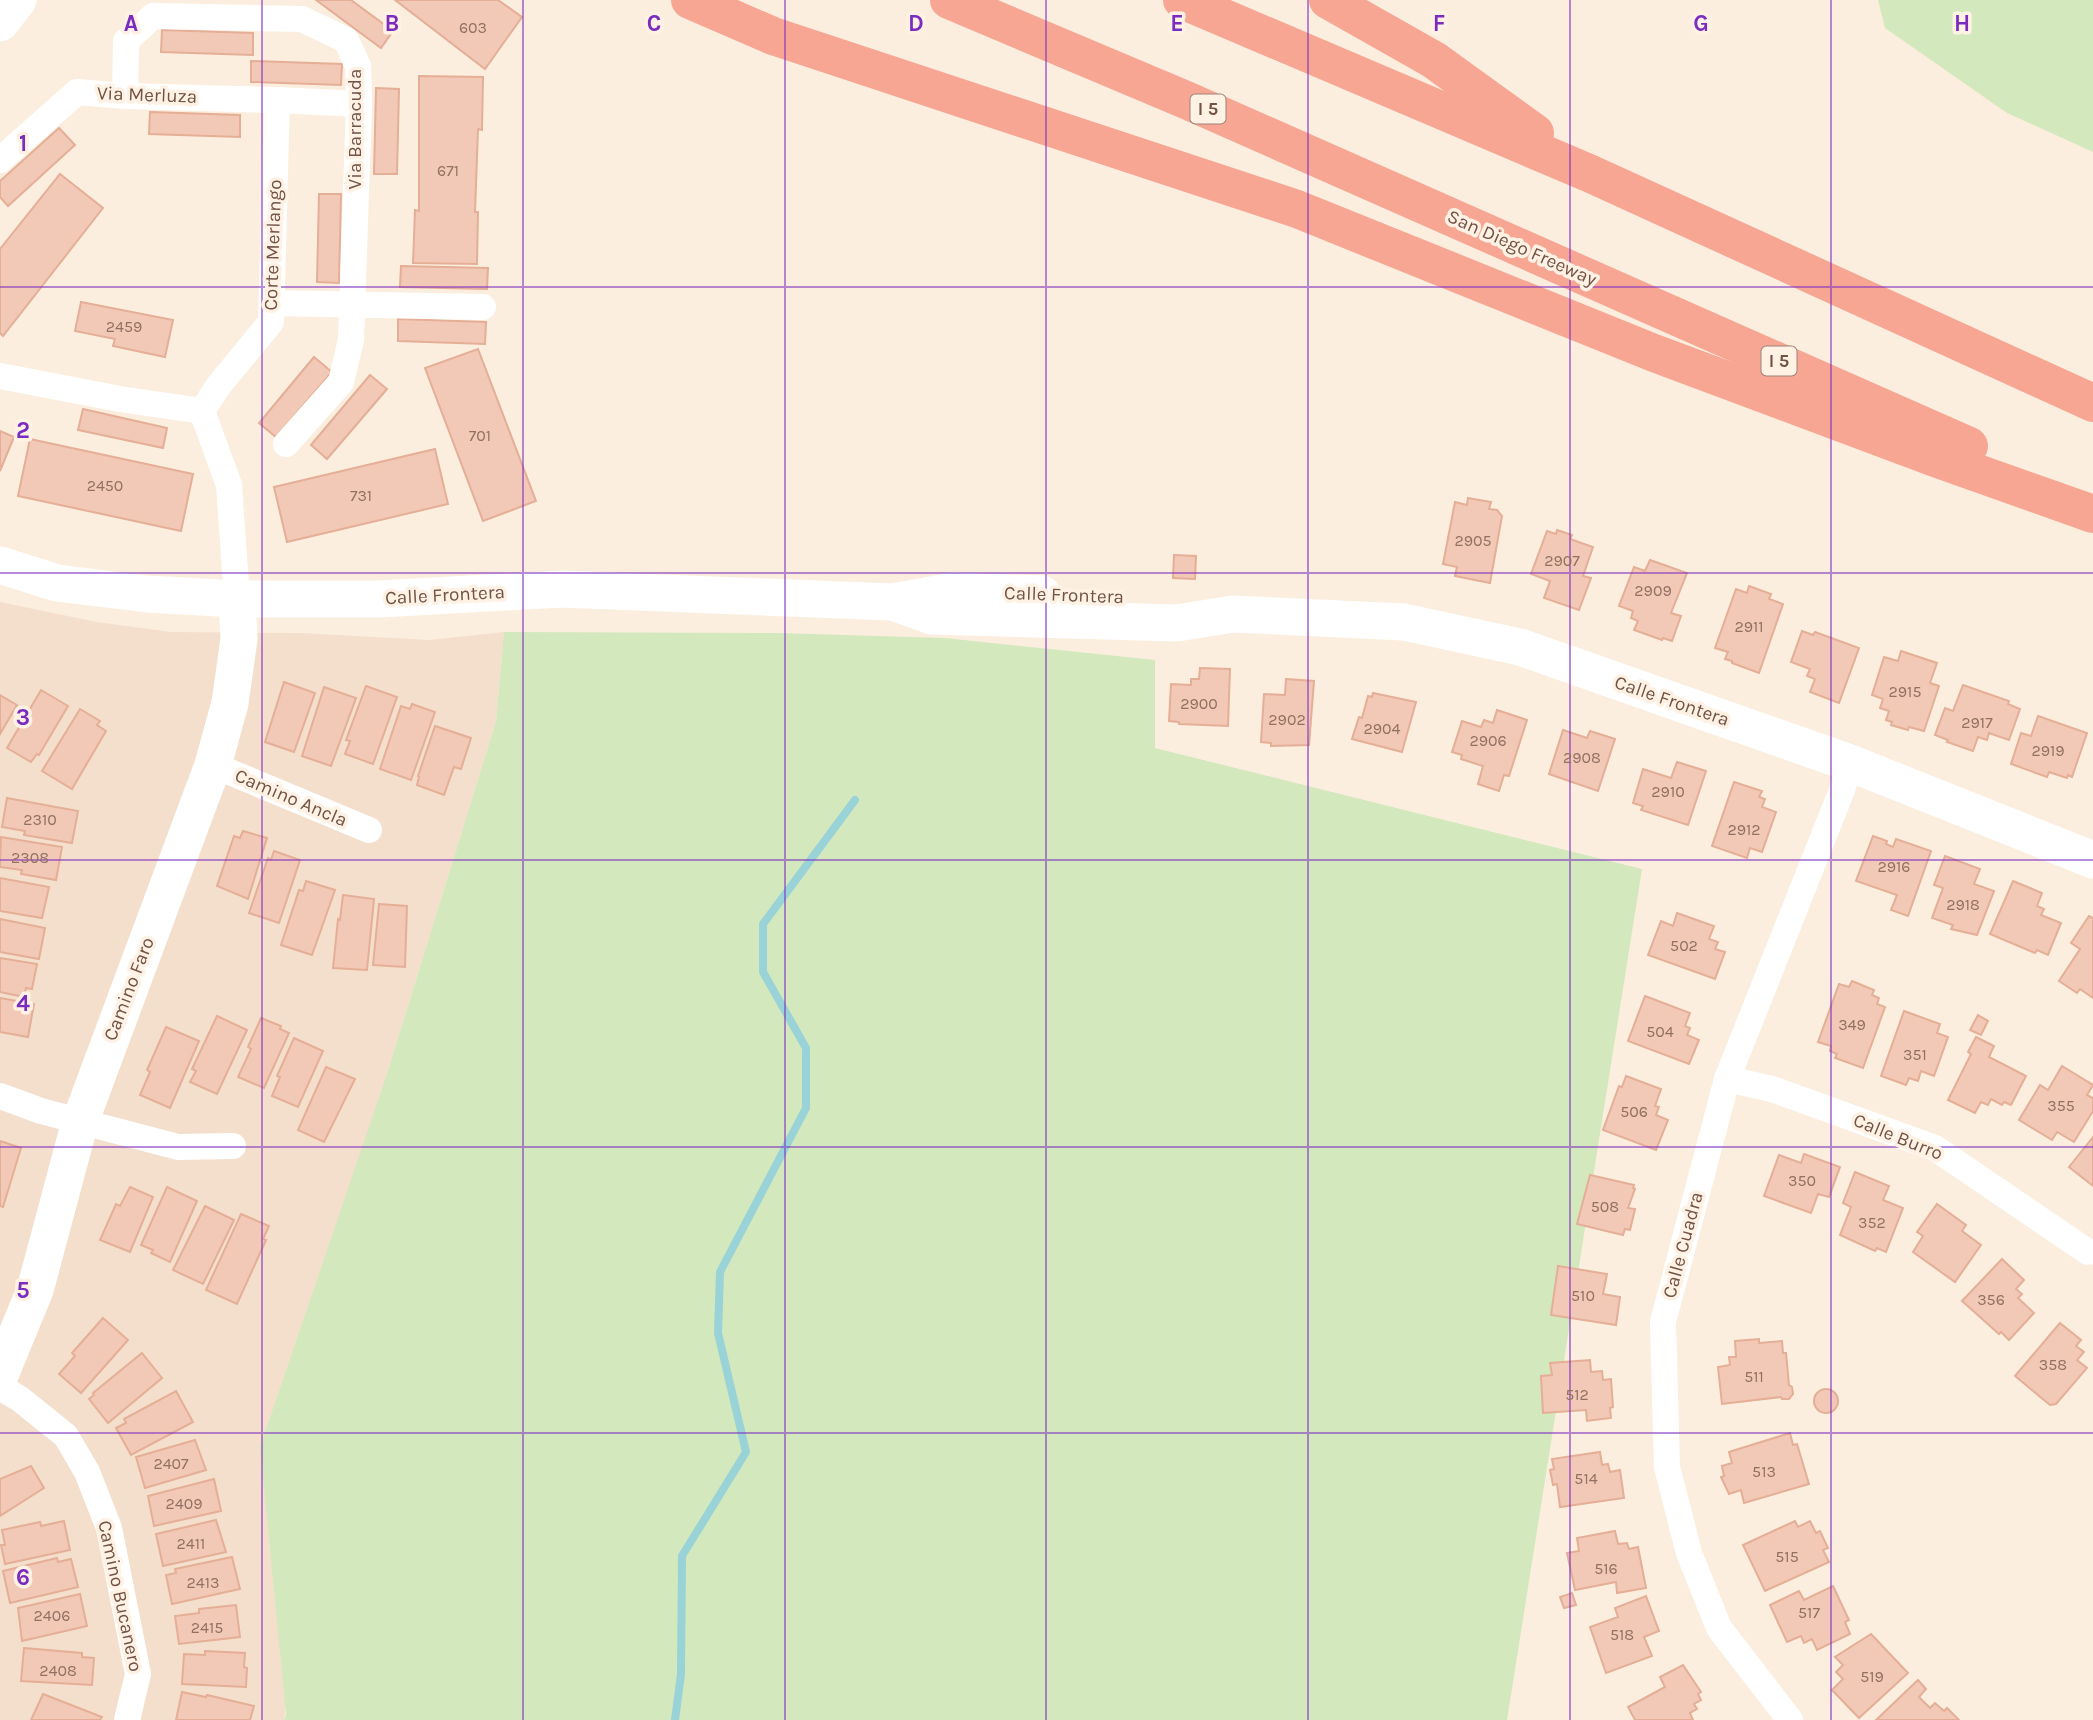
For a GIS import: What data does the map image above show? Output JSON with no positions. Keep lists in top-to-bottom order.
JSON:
{
  "streets": {
    "highway": ["I 5", "San Diego Freeway"],
    "street": [
      "Via Merluza",
      "Via Barracuda",
      "Corte Merlango",
      "Calle Frontera",
      "Camino Ancla",
      "Camino Faro",
      "Calle Burro",
      "Calle Cuadra",
      "Camino Bucanero"
    ]
  },
  "crossings": [
    ["Via Merluza", "Via Barracuda"],
    ["Via Merluza", "Corte Merlango"],
    ["Calle Frontera", "Camino Faro"],
    ["Calle Frontera", "Calle Cuadra"],
    ["Camino Ancla", "Camino Faro"],
    ["Calle Burro", "Calle Cuadra"]
  ],
  "house_numbers": [
    "603",
    "671",
    "2459",
    "701",
    "2450",
    "731",
    "2905",
    "2907",
    "2909",
    "2911",
    "2915",
    "2900",
    "2902",
    "2917",
    "2904",
    "2906",
    "2919",
    "2908",
    "2910",
    "2310",
    "2912",
    "2308",
    "2916",
    "2918",
    "502",
    "349",
    "504",
    "351",
    "355",
    "506",
    "350",
    "508",
    "352",
    "510",
    "356",
    "358",
    "511",
    "512",
    "2407",
    "513",
    "514",
    "2409",
    "2411",
    "515",
    "516",
    "2413",
    "517",
    "2406",
    "2415",
    "518",
    "2408",
    "519"
  ],
  "grid": {
    "columns": [
      "A",
      "B",
      "C",
      "D",
      "E",
      "F",
      "G",
      "H"
    ],
    "rows": [
      "1",
      "2",
      "3",
      "4",
      "5",
      "6"
    ]
  }
}
